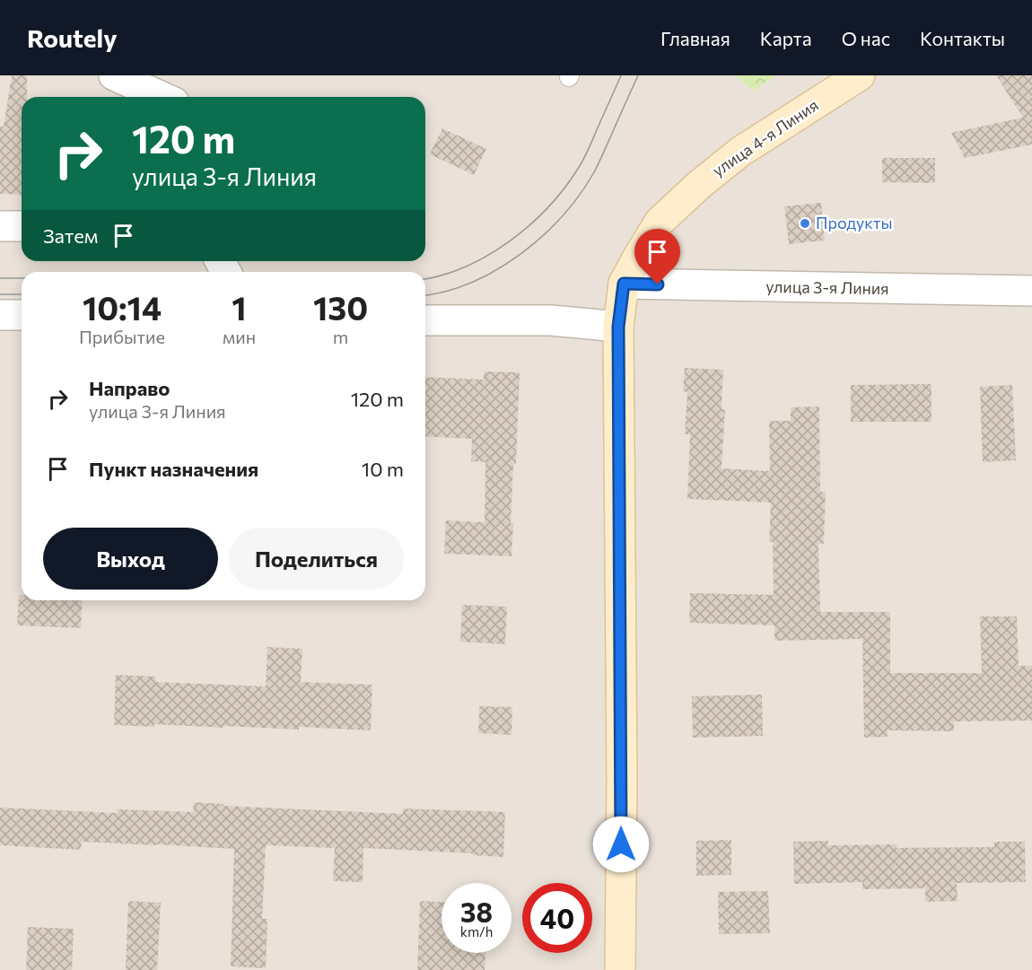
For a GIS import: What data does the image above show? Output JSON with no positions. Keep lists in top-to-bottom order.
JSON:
{
  "streets": {
    "street": ["улица 4-я Линия", "улица 3-я Линия"]
  },
  "crossings": [
    ["улица 4-я Линия", "улица 3-я Линия"]
  ],
  "places": ["Продукты"],
  "page": {
    "header": "Routely",
    "nav": [
      "Главная",
      "Карта",
      "О нас",
      "Контакты"
    ],
    "turn": ["120 m", "улица 3-я Линия"],
    "then": "Затем",
    "eta": [
      "10:14",
      "Прибытие",
      "1",
      "мин",
      "130",
      "m"
    ],
    "list": [
      {
        "name": "Направо",
        "note": "улица 3-я Линия",
        "value": "120 m"
      },
      {
        "name": "Пункт назначения",
        "value": "10 m"
      }
    ],
    "buttons": ["Выход", "Поделиться"],
    "speed": "38 km/h",
    "limit": "40"
  }
}
